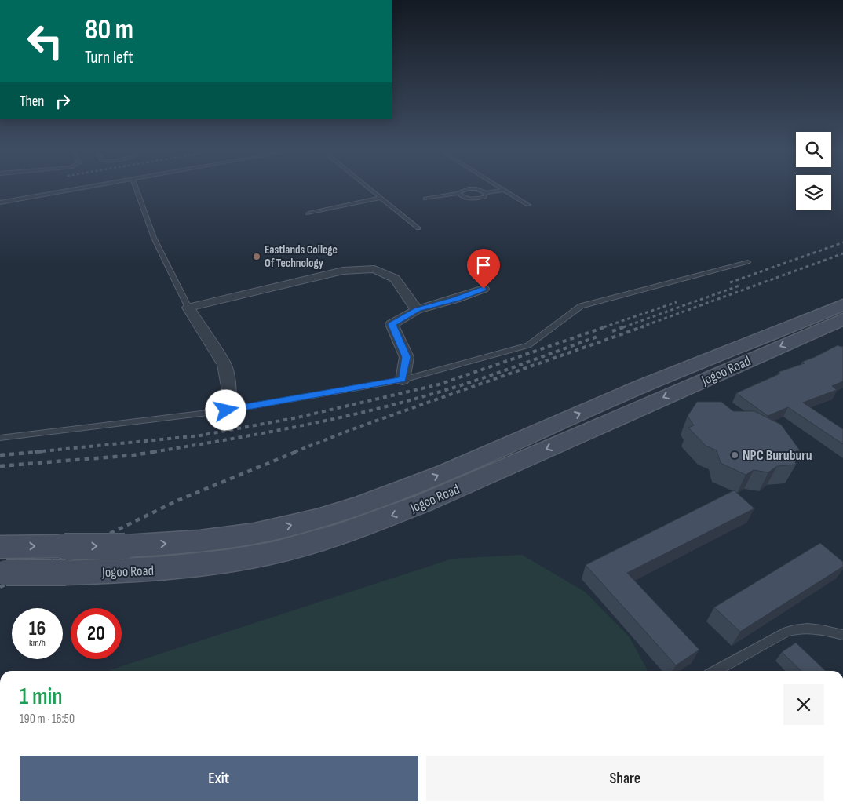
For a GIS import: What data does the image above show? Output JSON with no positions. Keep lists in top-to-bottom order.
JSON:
{
  "streets": {
    "main road": ["Jogoo Road"]
  },
  "places": ["Eastlands College Of Technology", "NPC Buruburu"],
  "page": {
    "turn": ["80 m", "Turn left"],
    "then": "Then",
    "speed": "16 km/h",
    "limit": "20",
    "heading": ["1 min", "190 m · 16:50"],
    "buttons": ["Exit", "Share"]
  }
}
